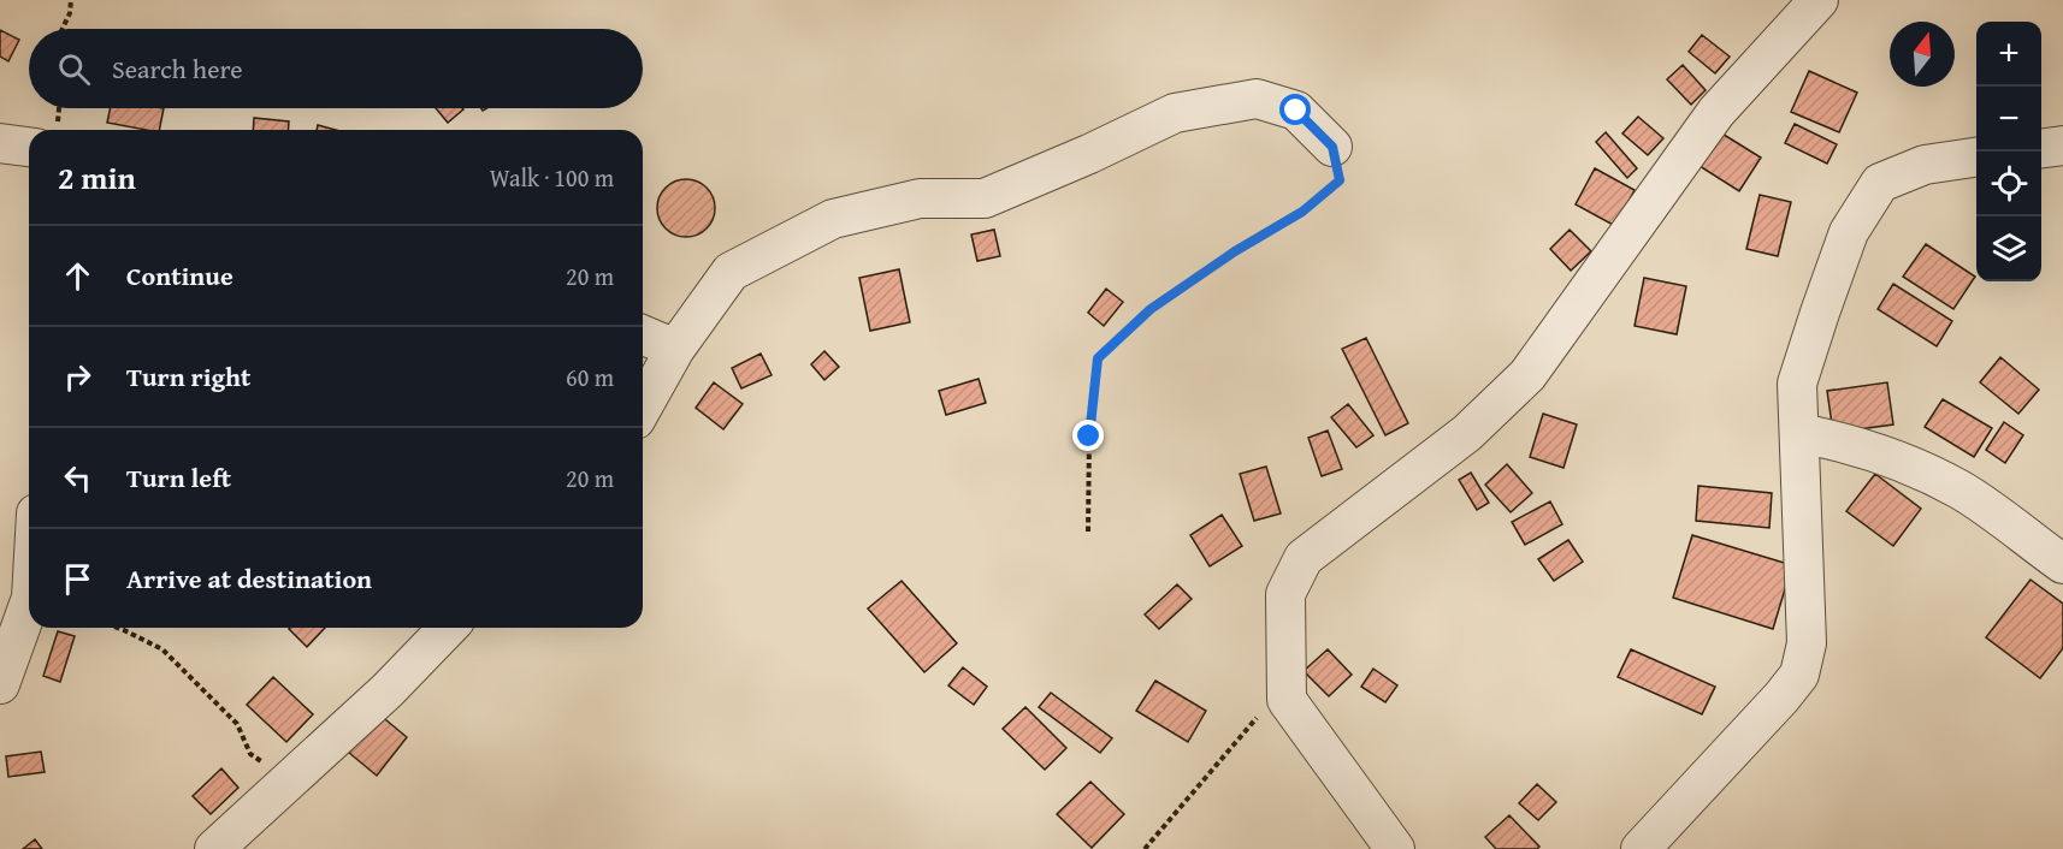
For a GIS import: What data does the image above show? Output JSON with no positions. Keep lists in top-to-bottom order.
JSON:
{
  "north": "top",
  "page": {
    "map_buttons": ["+", "−"],
    "search": "Search here",
    "heading": ["2 min", "Walk · 100 m"],
    "list": [
      ["Continue", "20 m"],
      ["Turn right", "60 m"],
      ["Turn left", "20 m"],
      "Arrive at destination"
    ]
  }
}
